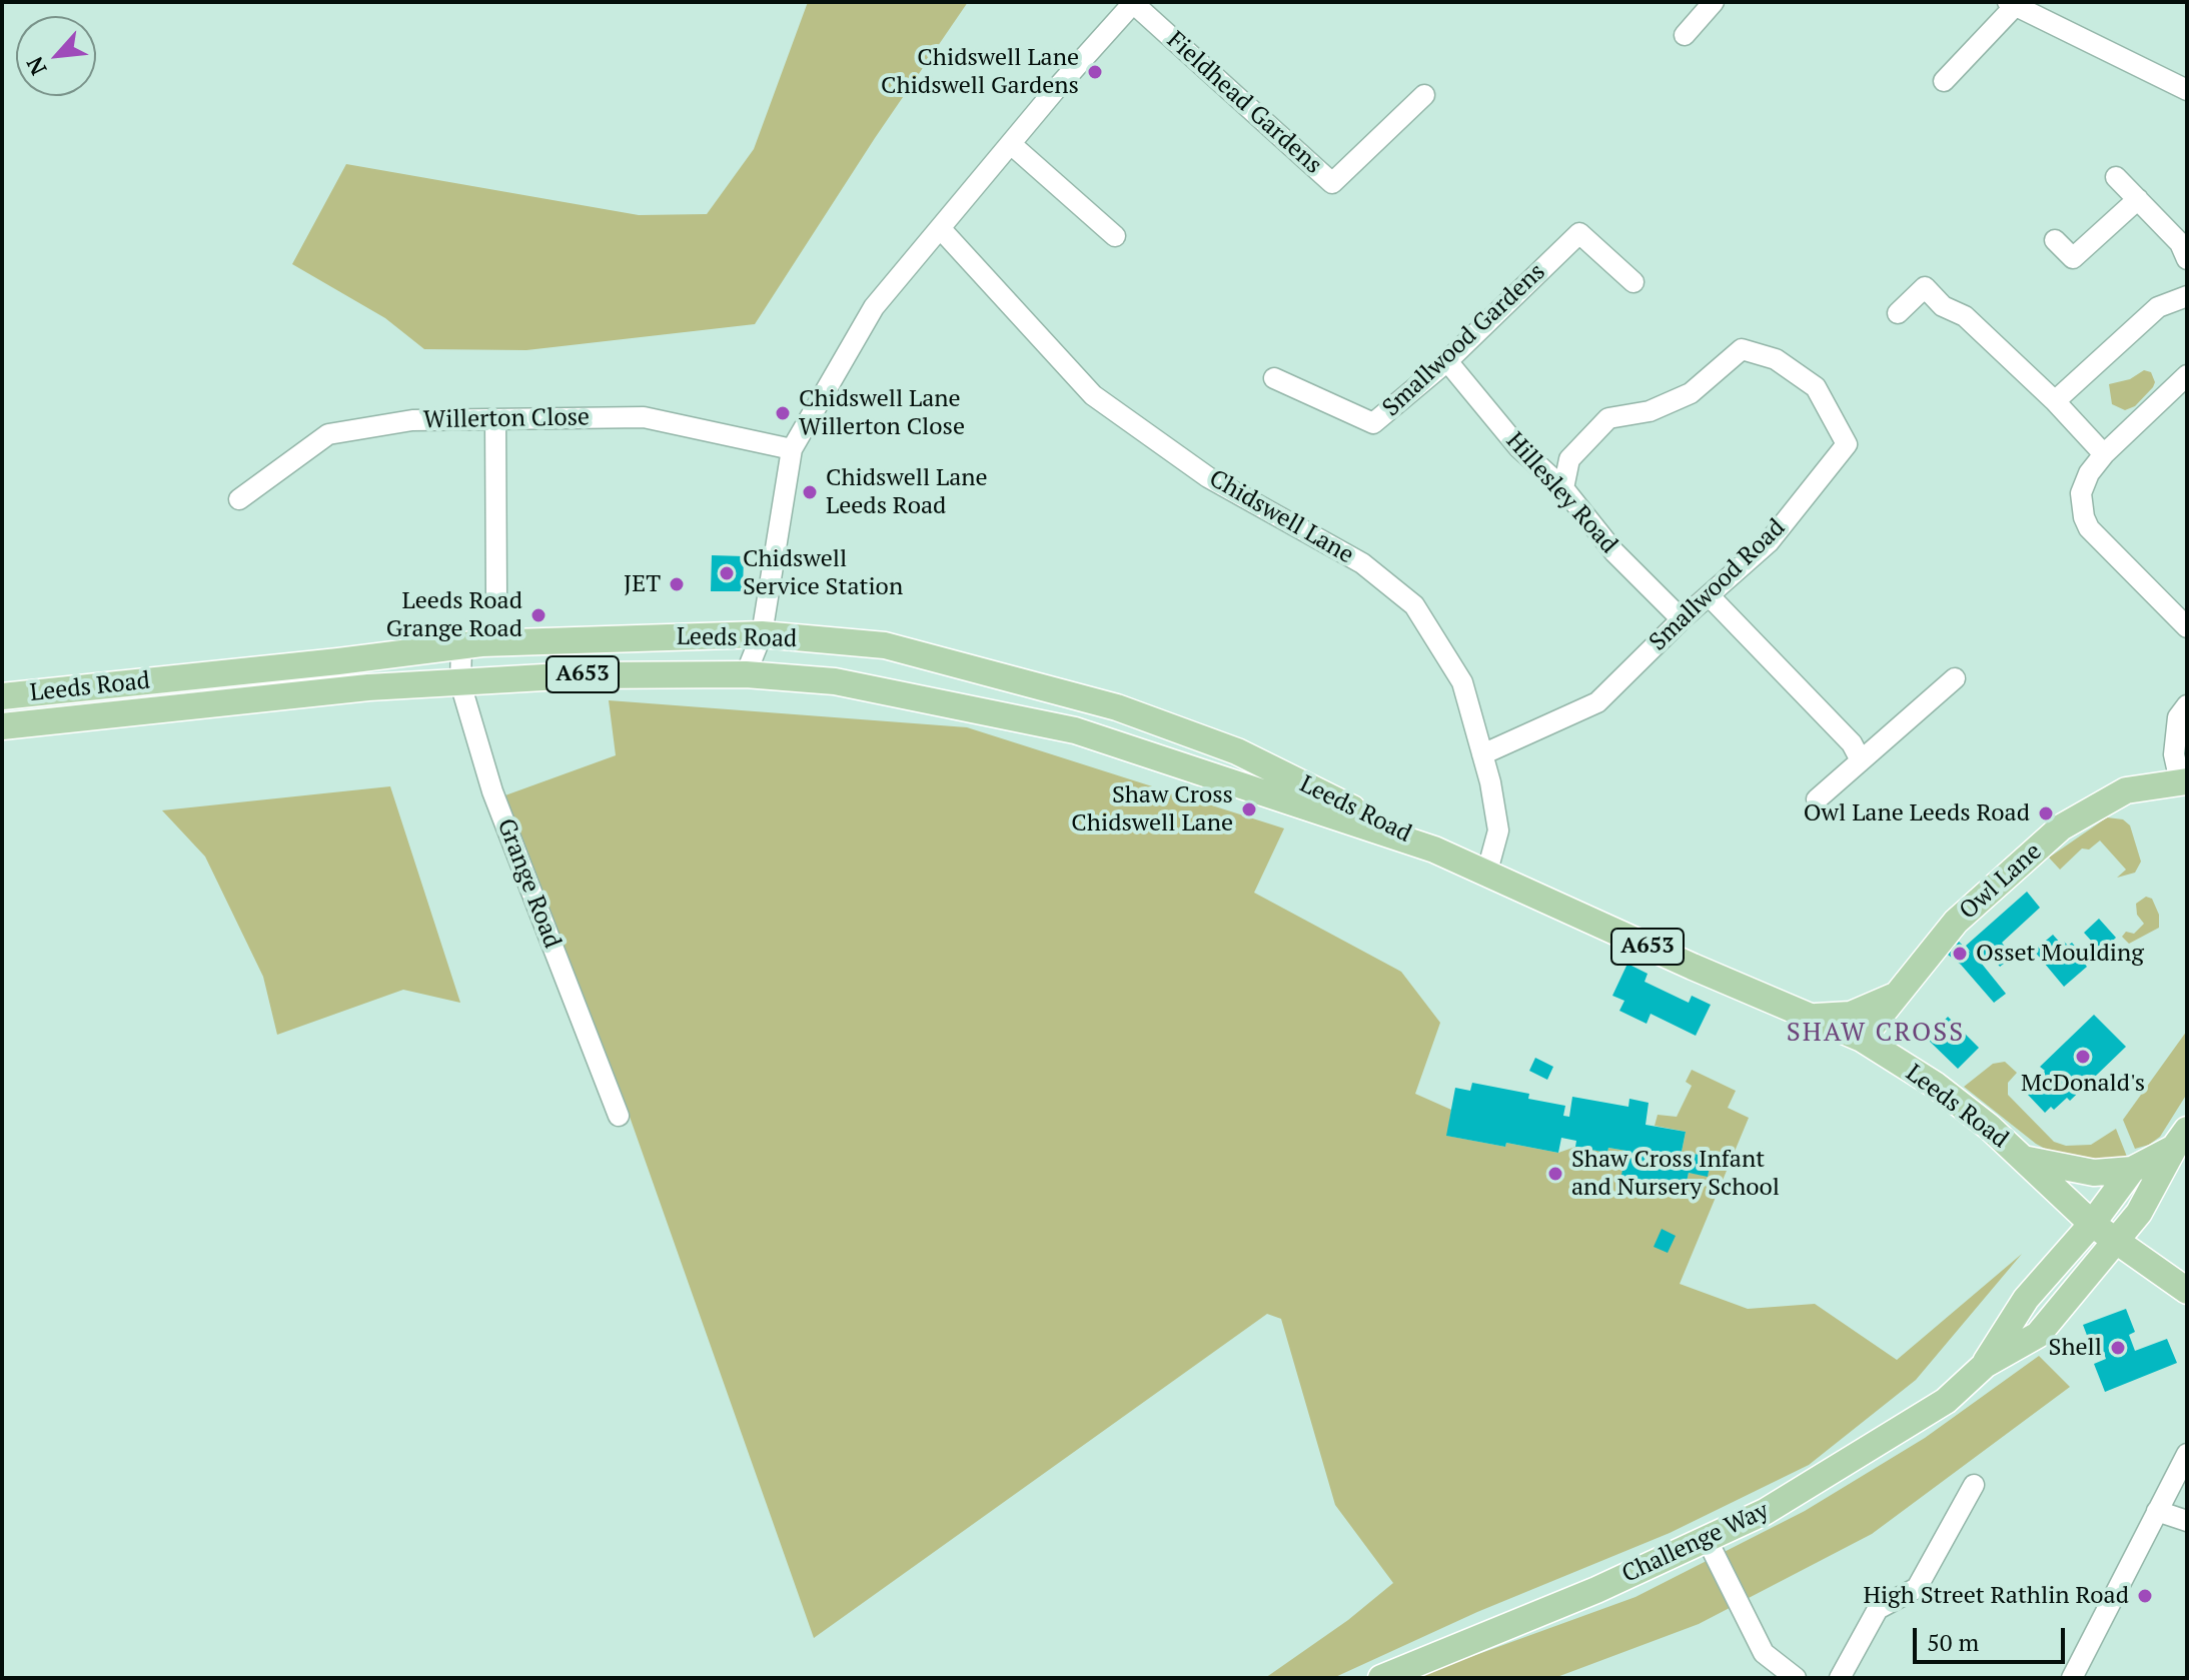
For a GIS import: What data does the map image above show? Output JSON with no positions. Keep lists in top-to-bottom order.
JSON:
{
  "streets": {
    "main road": [
      "Leeds Road",
      "A653",
      "Owl Lane",
      "Challenge Way"
    ],
    "street": [
      "Fieldhead Gardens",
      "Smallwood Gardens",
      "Willerton Close",
      "Hillesley Road",
      "Chidswell Lane",
      "Smallwood Road",
      "Grange Road"
    ]
  },
  "crossings": [
    ["Smallwood Gardens", "Hillesley Road"],
    ["Hillesley Road", "Smallwood Road"],
    ["Chidswell Lane", "Smallwood Road"],
    ["Chidswell Lane", "Leeds Road"],
    ["Leeds Road", "Owl Lane"],
    ["Leeds Road", "Grange Road"],
    ["Leeds Road", "Challenge Way"]
  ],
  "districts": ["SHAW CROSS"],
  "places": [
    "Chidswell Lane Chidswell Gardens",
    "Chidswell Lane Willerton Close",
    "Chidswell Lane Leeds Road",
    "Chidswell Service Station",
    "JET",
    "Leeds Road Grange Road",
    "Shaw Cross Chidswell Lane",
    "Owl Lane Leeds Road",
    "Osset Moulding",
    "McDonald's",
    "Shaw Cross Infant and Nursery School",
    "Shell",
    "High Street Rathlin Road"
  ],
  "scale_bar": "50 m",
  "north": "bottom left"
}
